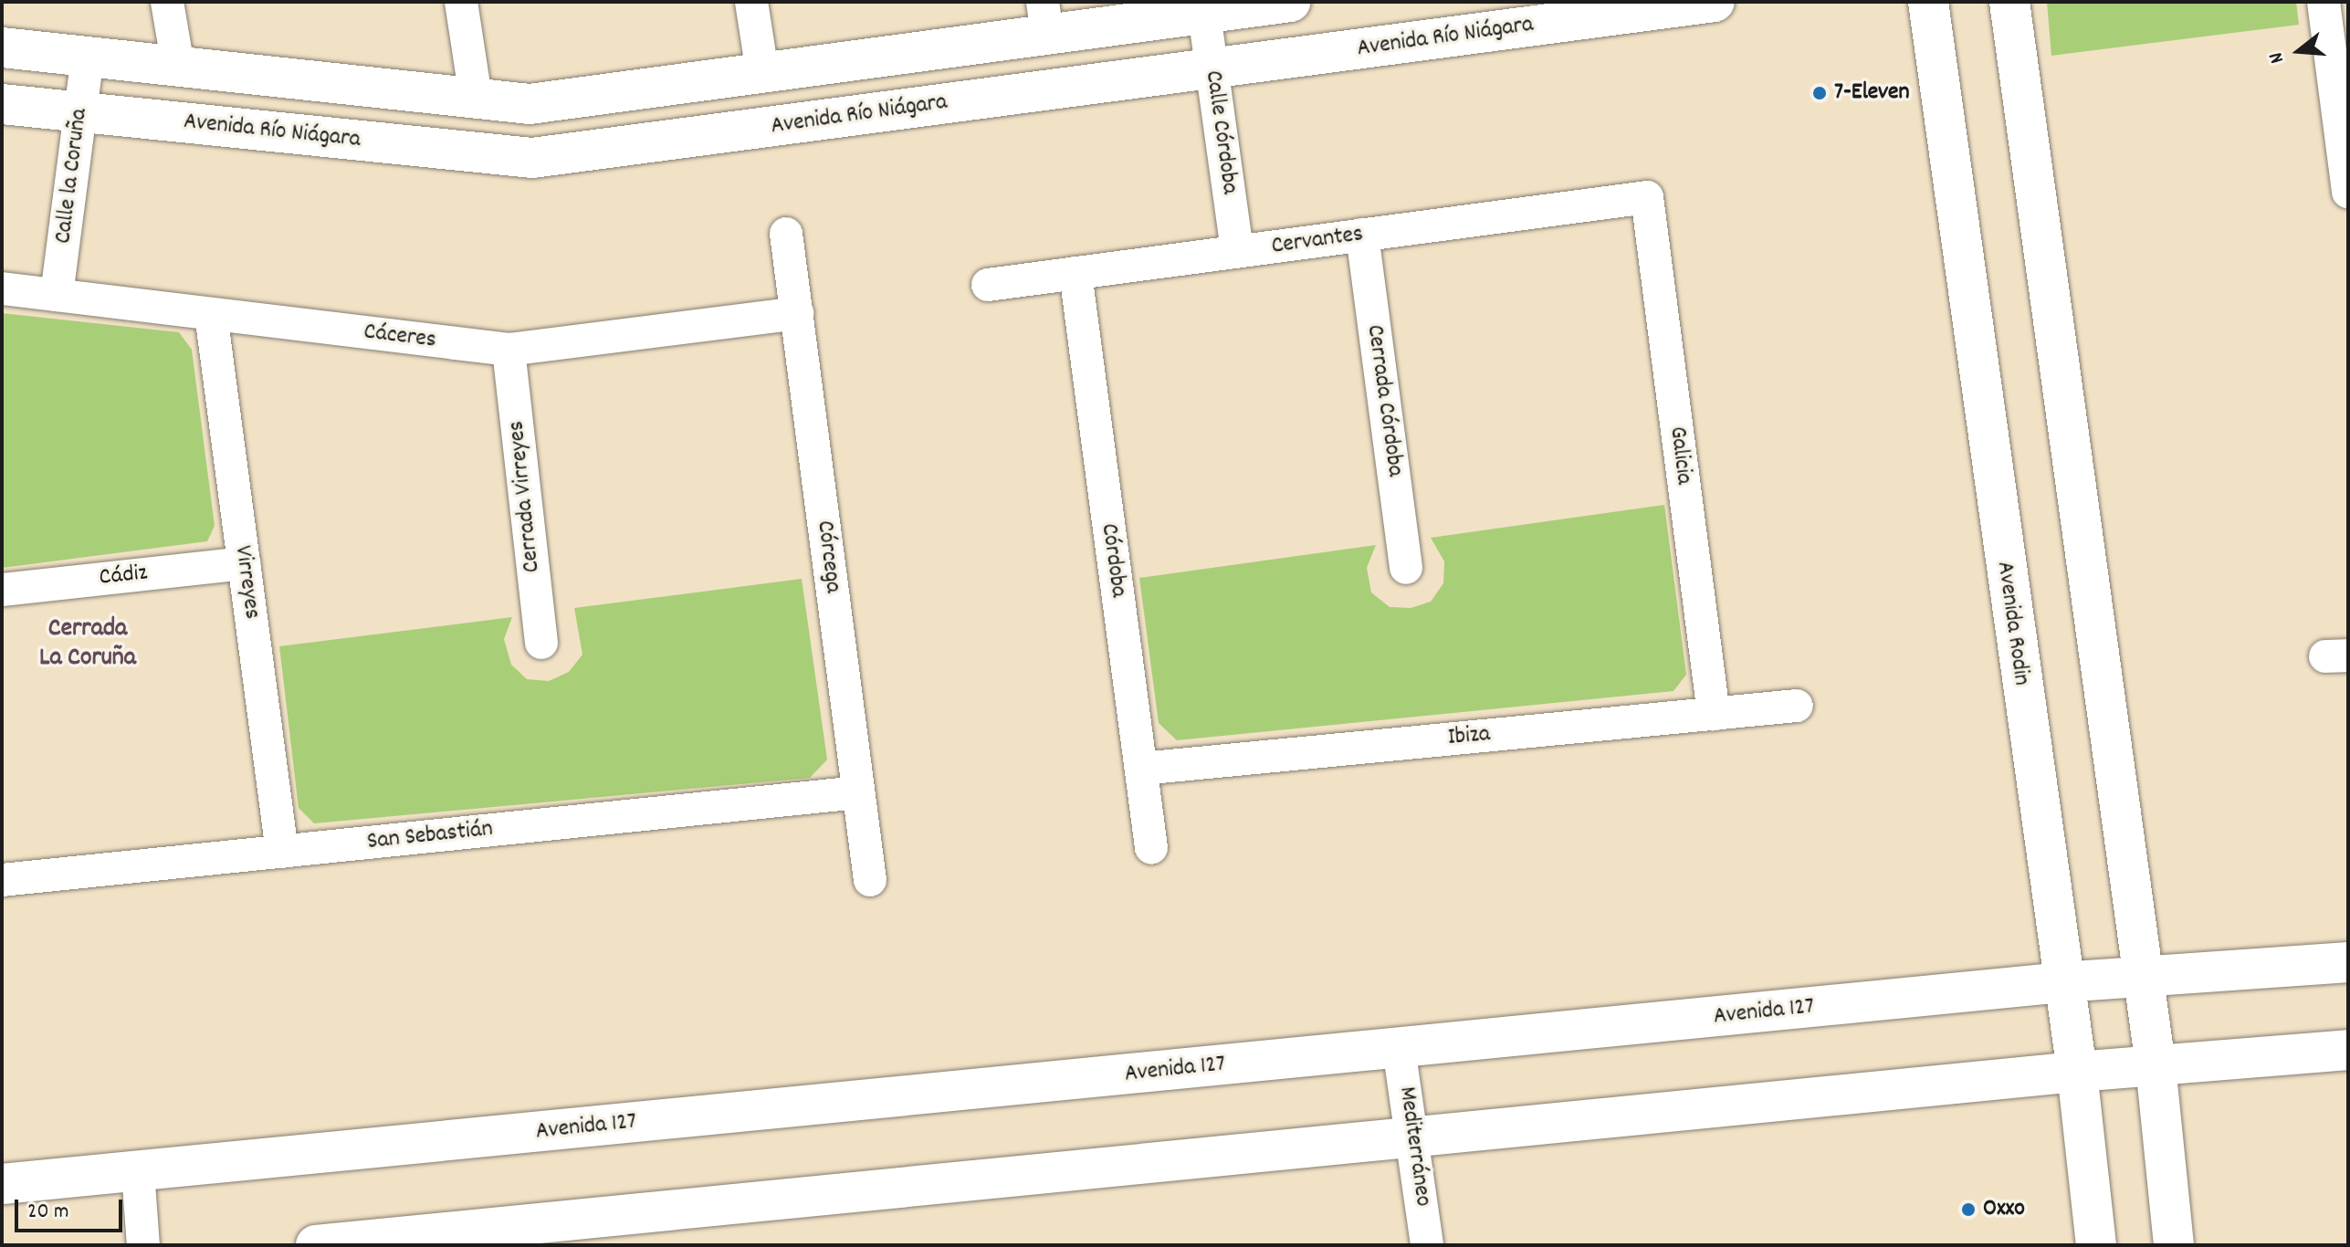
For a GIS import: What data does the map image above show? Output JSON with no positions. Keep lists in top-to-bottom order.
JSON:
{
  "streets": {
    "main road": ["Avenida Río Niágara", "Avenida Rodin", "Avenida 127"],
    "street": [
      "Calle Córdoba",
      "Calle la Coruña",
      "Cervantes",
      "Cáceres",
      "Cerrada Córdoba",
      "Galicia",
      "Cerrada Virreyes",
      "Córcega",
      "Córdoba",
      "Cádiz",
      "Virreyes",
      "Ibiza",
      "San Sebastián",
      "Mediterráneo"
    ]
  },
  "crossings": [
    ["Avenida Río Niágara", "Calle Córdoba"],
    ["Avenida Río Niágara", "Calle la Coruña"],
    ["Calle Córdoba", "Cervantes"],
    ["Calle la Coruña", "Cáceres"],
    ["Cervantes", "Cerrada Córdoba"],
    ["Cervantes", "Galicia"],
    ["Cervantes", "Córdoba"],
    ["Cáceres", "Cerrada Virreyes"],
    ["Cáceres", "Córcega"],
    ["Cáceres", "Virreyes"],
    ["Galicia", "Ibiza"],
    ["Córcega", "San Sebastián"],
    ["Córdoba", "Ibiza"],
    ["Cádiz", "Virreyes"],
    ["Virreyes", "San Sebastián"],
    ["Avenida Rodin", "Avenida 127"],
    ["Avenida 127", "Mediterráneo"]
  ],
  "districts": ["Cerrada La Coruña"],
  "places": ["7-Eleven", "Oxxo"],
  "scale_bar": "20 m",
  "north": "left"
}
